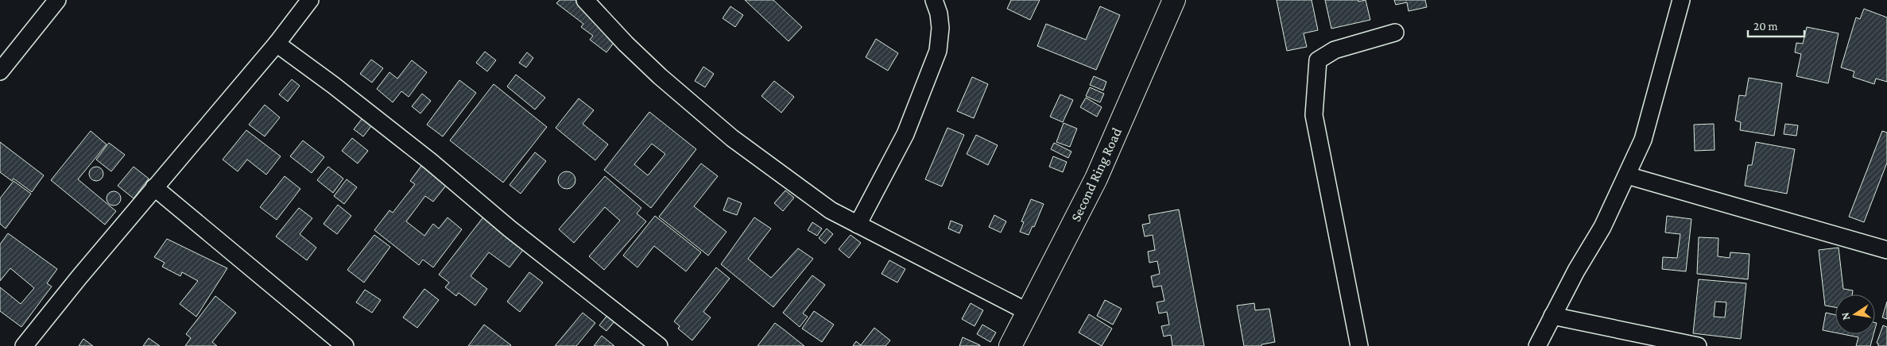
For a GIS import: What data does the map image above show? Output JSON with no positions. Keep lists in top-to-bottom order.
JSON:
{
  "streets": {
    "main road": ["Second Ring Road"]
  },
  "scale_bar": "20 m",
  "north": "left"
}
